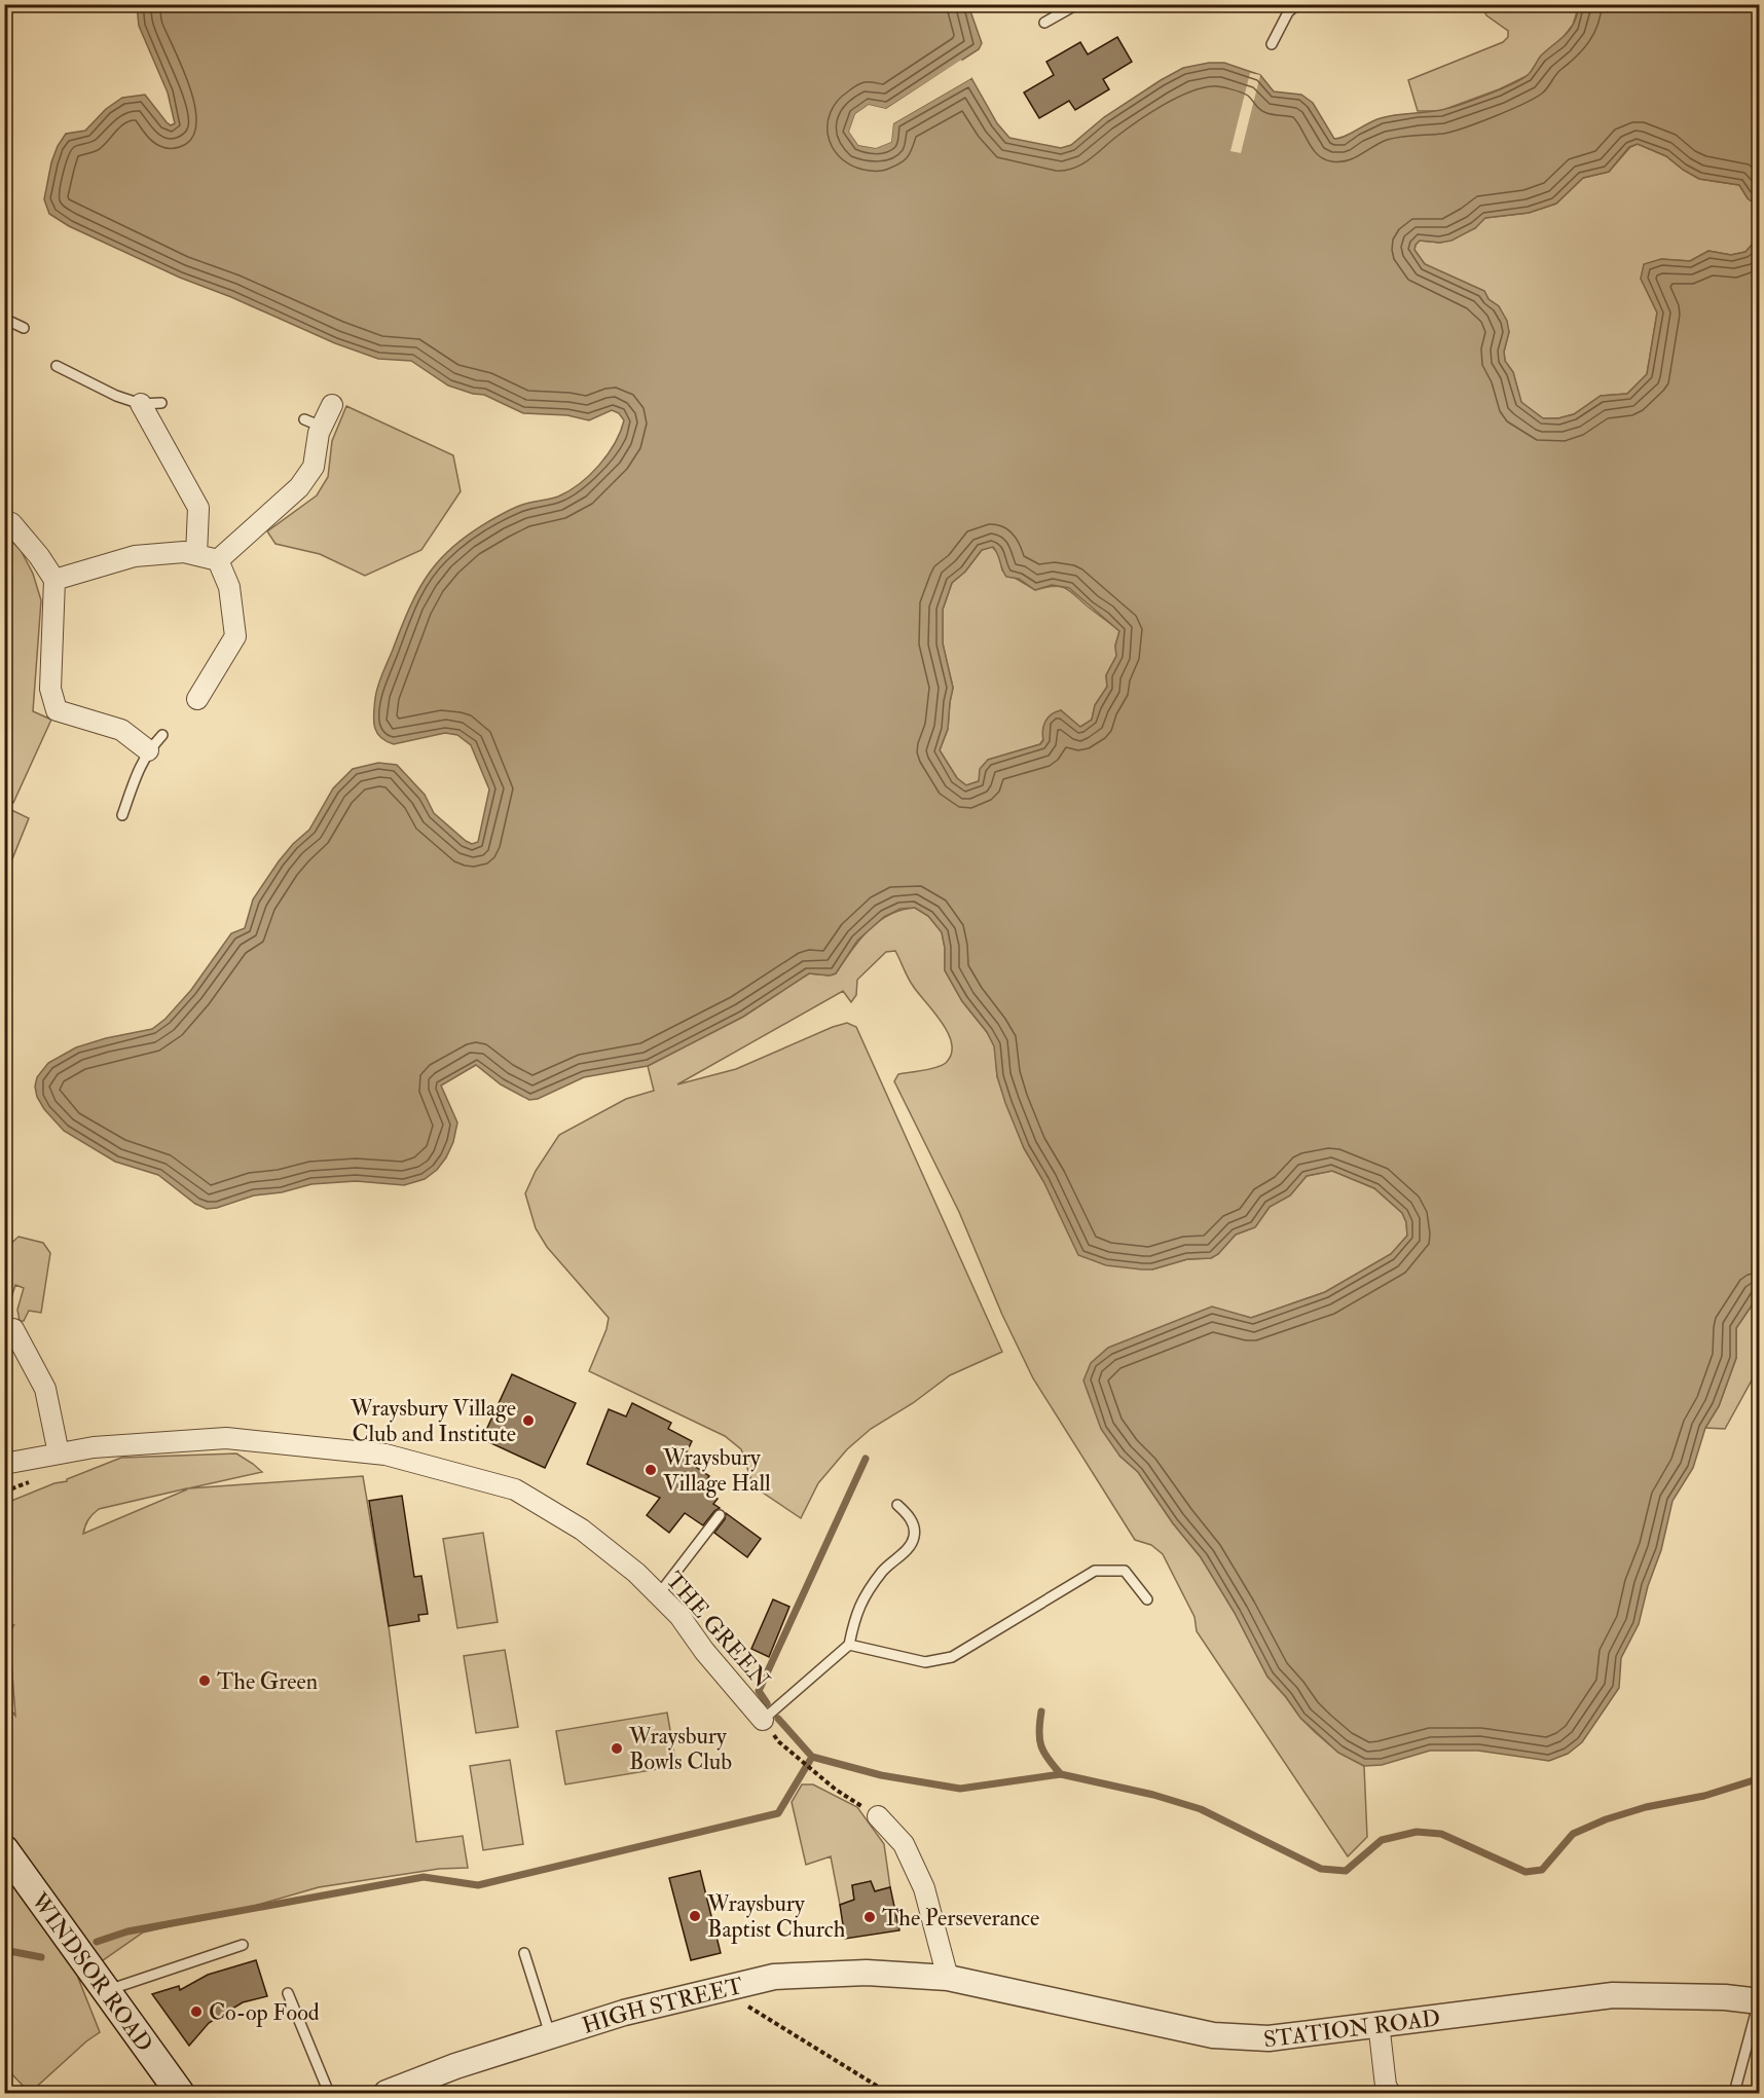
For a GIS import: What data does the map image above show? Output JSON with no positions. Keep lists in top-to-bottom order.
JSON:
{
  "streets": {
    "main road": ["WINDSOR ROAD"],
    "street": ["THE GREEN", "HIGH STREET", "STATION ROAD"]
  },
  "crossings": [
    ["HIGH STREET", "STATION ROAD"]
  ],
  "places": [
    "Wraysbury Village Club and Institute",
    "Wraysbury Village Hall",
    "The Green",
    "Wraysbury Bowls Club",
    "Wraysbury Baptist Church",
    "The Perseverance",
    "Co-op Food"
  ]
}
